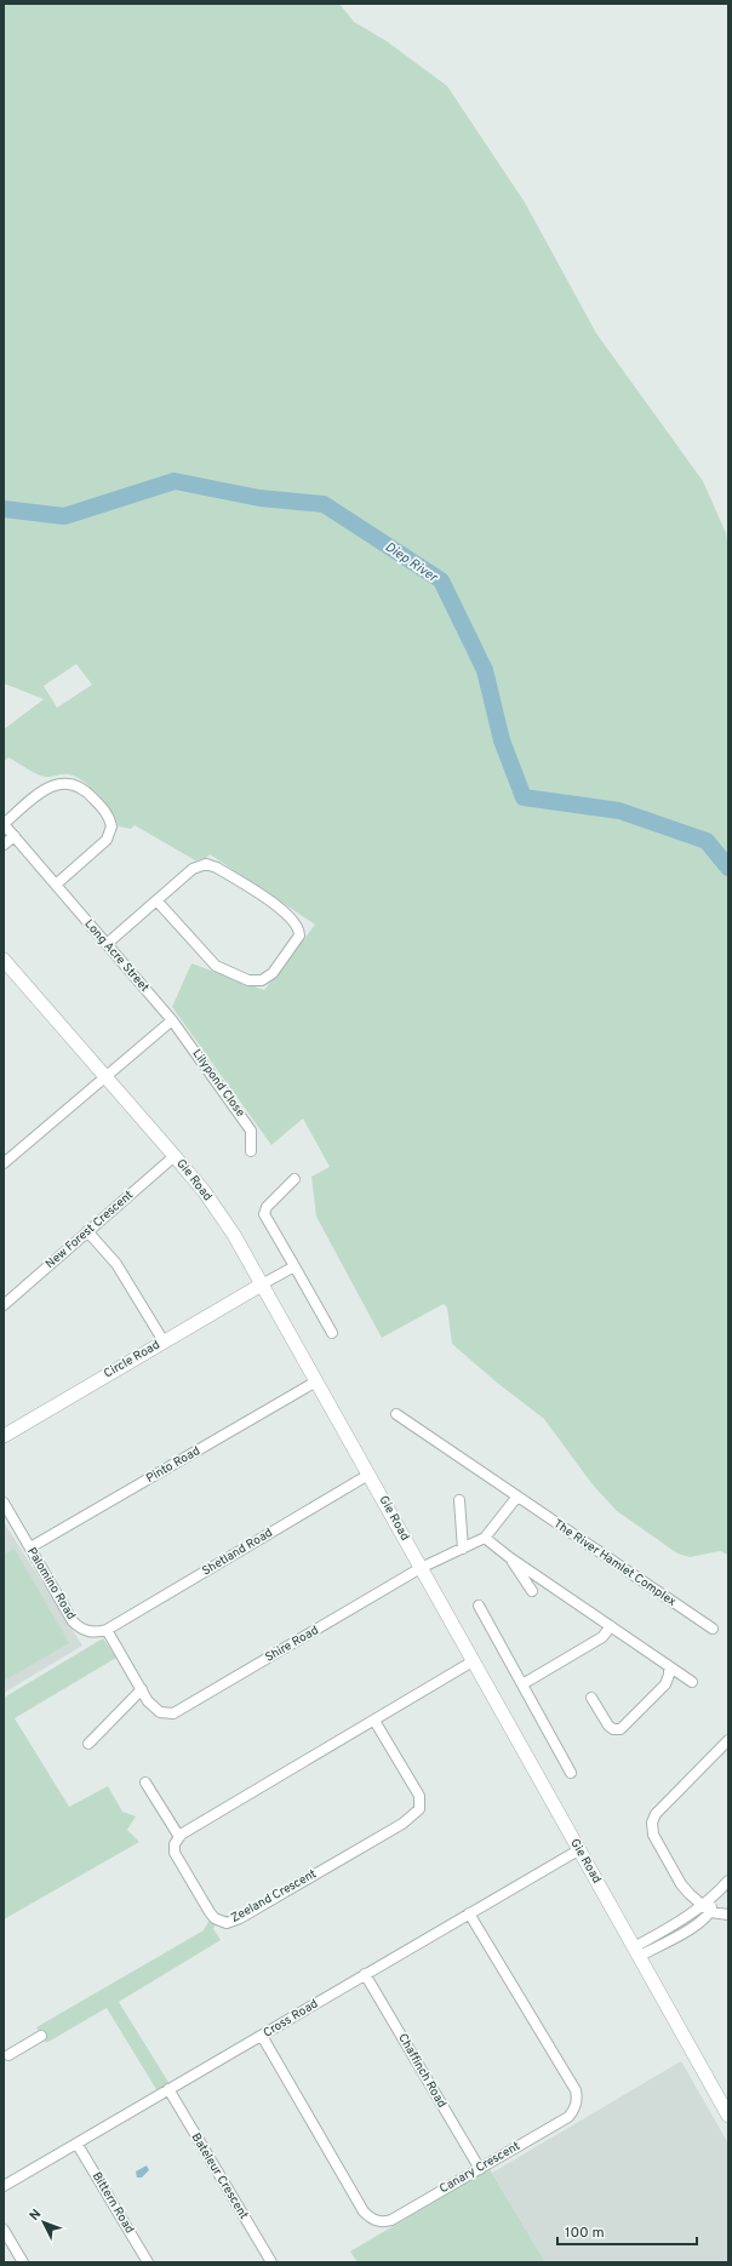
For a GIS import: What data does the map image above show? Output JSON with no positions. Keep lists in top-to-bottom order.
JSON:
{
  "streets": {
    "street": [
      "Long Acre Street",
      "Lilypond Close",
      "Gie Road",
      "New Forest Crescent",
      "Circle Road",
      "Pinto Road",
      "Shetland Road",
      "The River Hamlet Complex",
      "Palomino Road",
      "Shire Road",
      "Zeeland Crescent",
      "Cross Road",
      "Chaffinch Road",
      "Canary Crescent",
      "Bateleur Crescent",
      "Bittern Road"
    ]
  },
  "crossings": [
    ["Long Acre Street", "Lilypond Close"],
    ["Gie Road", "New Forest Crescent"],
    ["Gie Road", "Circle Road"],
    ["Gie Road", "Pinto Road"],
    ["Gie Road", "Shetland Road"],
    ["Gie Road", "Shire Road"],
    ["Gie Road", "Cross Road"],
    ["Pinto Road", "Palomino Road"],
    ["Shetland Road", "Palomino Road"],
    ["Cross Road", "Chaffinch Road"],
    ["Cross Road", "Canary Crescent"],
    ["Cross Road", "Bateleur Crescent"],
    ["Cross Road", "Bittern Road"],
    ["Chaffinch Road", "Canary Crescent"]
  ],
  "water": ["Diep River"],
  "scale_bar": "100 m",
  "north": "top left"
}
